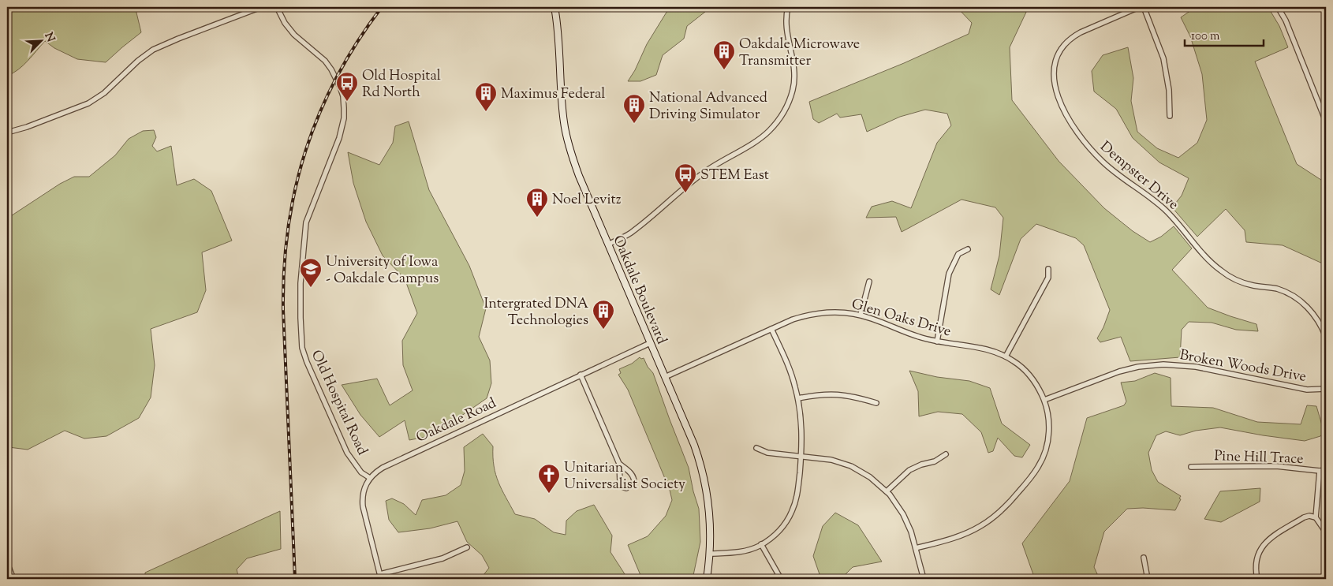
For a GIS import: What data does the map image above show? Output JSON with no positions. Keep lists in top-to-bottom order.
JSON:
{
  "streets": {
    "main road": ["Oakdale Boulevard"],
    "street": [
      "Dempster Drive",
      "Glen Oaks Drive",
      "Broken Woods Drive",
      "Old Hospital Road",
      "Oakdale Road",
      "Pine Hill Trace"
    ]
  },
  "crossings": [
    ["Oakdale Boulevard", "Glen Oaks Drive"],
    ["Oakdale Boulevard", "Oakdale Road"],
    ["Glen Oaks Drive", "Broken Woods Drive"],
    ["Old Hospital Road", "Oakdale Road"]
  ],
  "places": {
    "building": [
      "Oakdale Microwave Transmitter",
      "Maximus Federal",
      "National Advanced Driving Simulator",
      "Noel Levitz",
      "Intergrated DNA Technologies"
    ],
    "bus stop": ["Old Hospital Rd North", "STEM East"],
    "school or university": ["University of Iowa - Oakdale Campus"],
    "church": ["Unitarian Universalist Society"]
  },
  "scale_bar": "100 m",
  "north": "top right"
}
